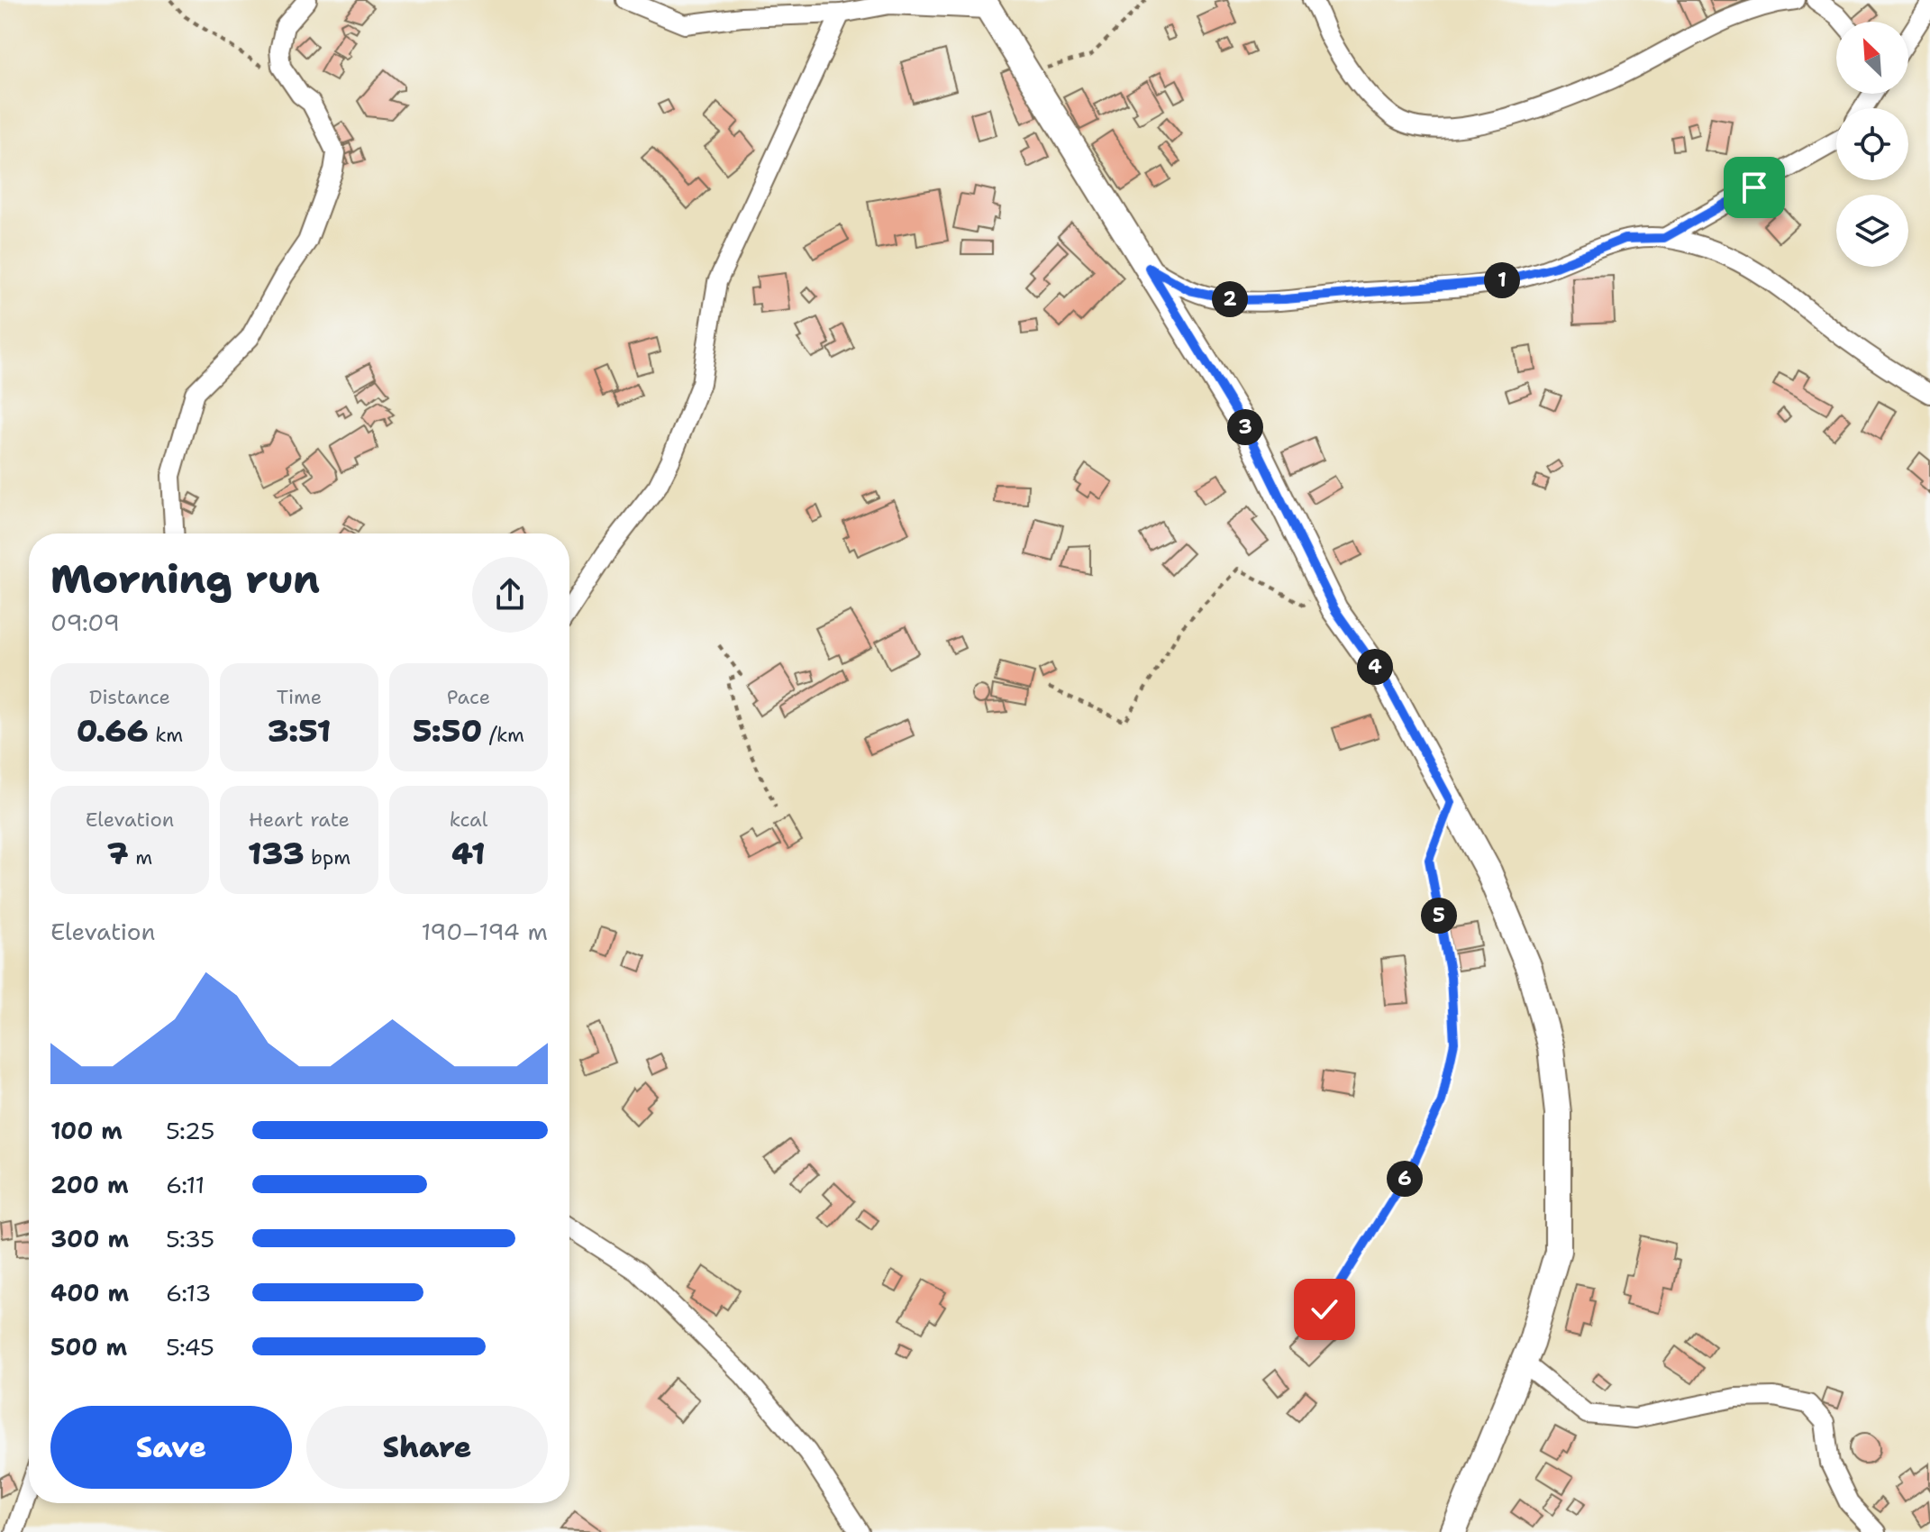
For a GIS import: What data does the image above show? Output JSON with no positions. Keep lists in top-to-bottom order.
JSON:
{
  "north": "top left",
  "page": {
    "pins": [
      "1",
      "2",
      "3",
      "4",
      "5",
      "6"
    ],
    "heading": ["Morning run", "09:09"],
    "stats": [
      ["Distance", "0.66 km"],
      ["Time", "3:51"],
      ["Pace", "5:50 /km"],
      ["Elevation", "7 m"],
      ["Heart rate", "133 bpm"],
      ["kcal", "41"]
    ],
    "chart": ["Elevation", "190–194 m"],
    "list": [
      {
        "name": "100 m",
        "note": "5:25"
      },
      {
        "name": "200 m",
        "note": "6:11"
      },
      {
        "name": "300 m",
        "note": "5:35"
      },
      {
        "name": "400 m",
        "note": "6:13"
      },
      {
        "name": "500 m",
        "note": "5:45"
      }
    ],
    "buttons": ["Save", "Share"]
  }
}
